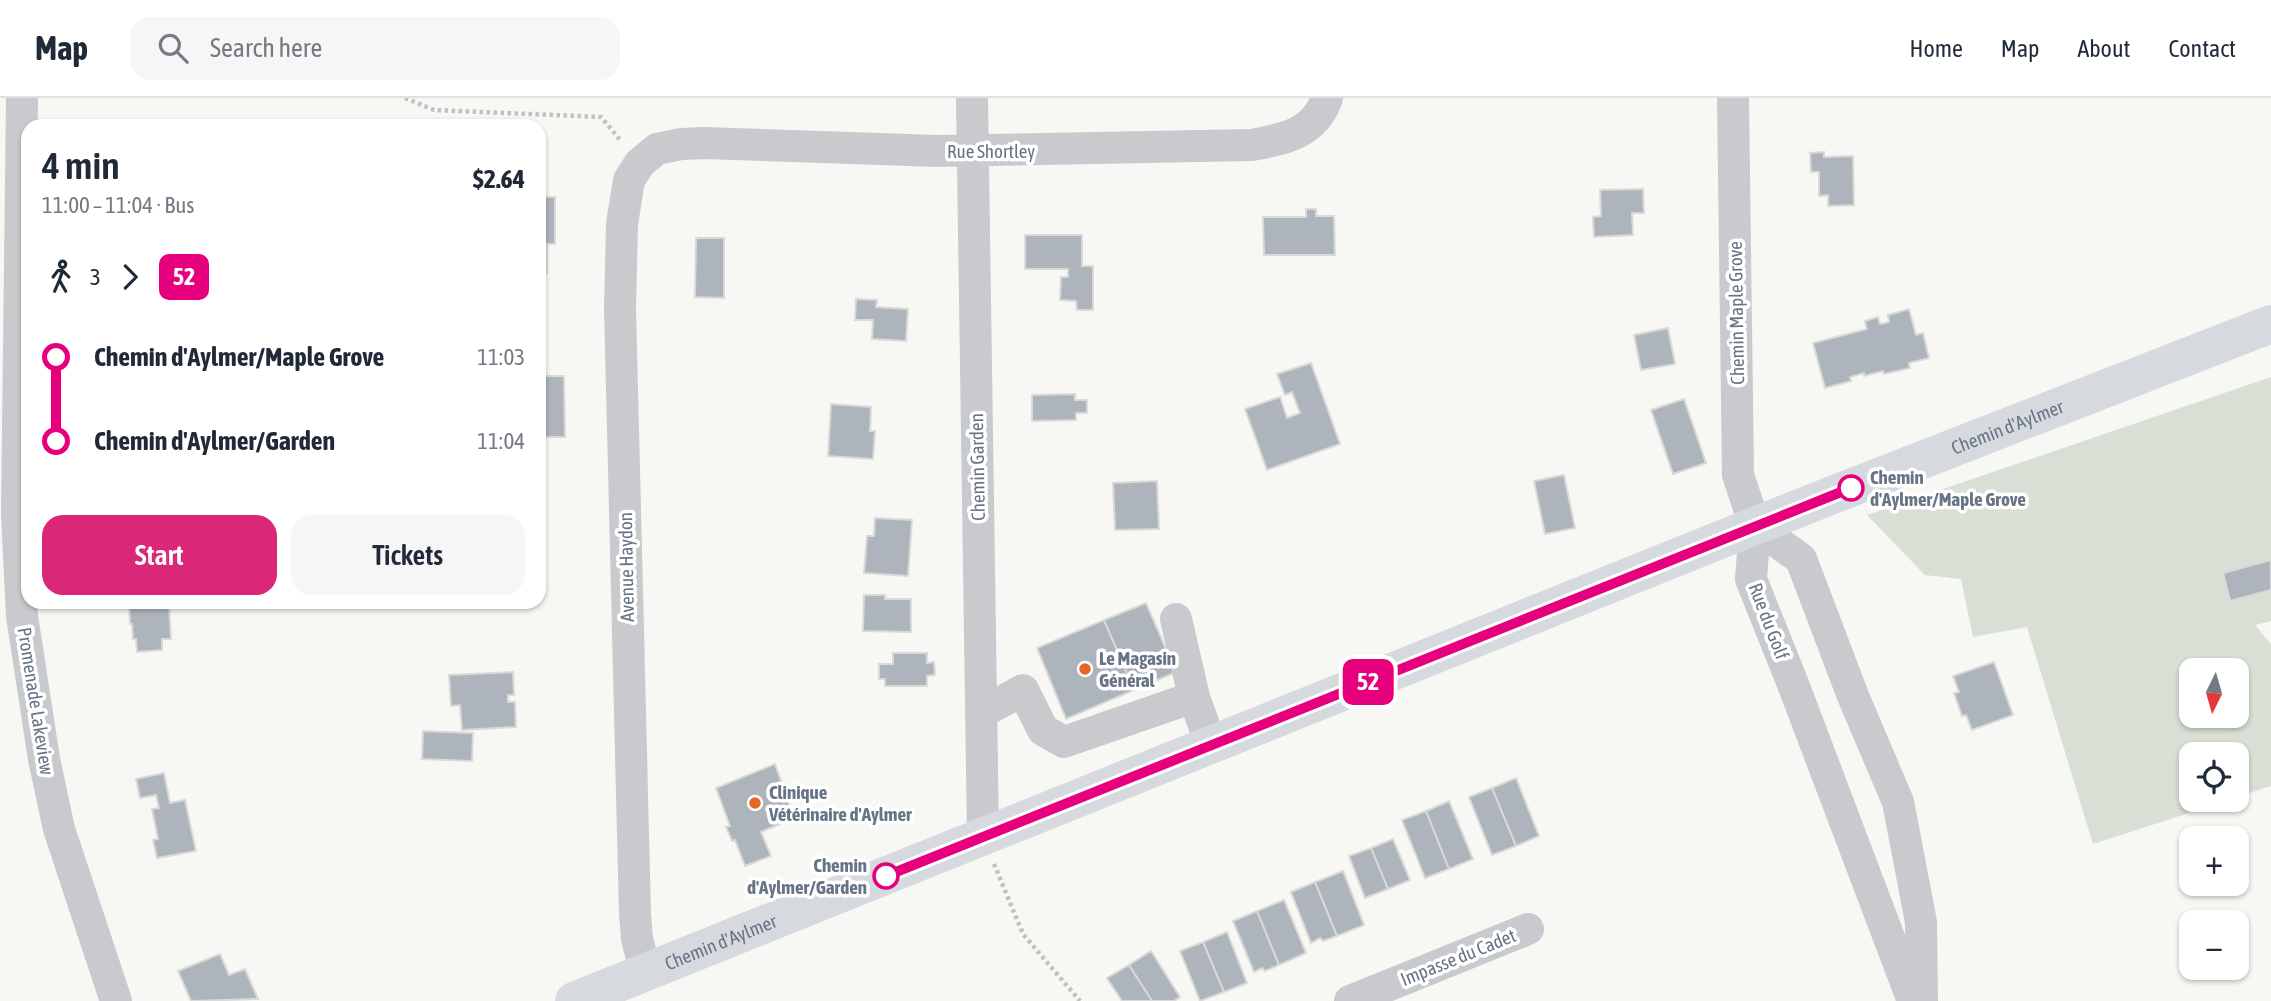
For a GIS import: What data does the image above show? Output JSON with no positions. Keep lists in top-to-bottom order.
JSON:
{
  "streets": {
    "main road": ["Chemin d'Aylmer"],
    "street": [
      "Rue Shortley",
      "Chemin Maple Grove",
      "Chemin Garden",
      "Avenue Haydon",
      "Rue du Golf",
      "Promenade Lakeview",
      "Impasse du Cadet"
    ]
  },
  "crossings": [
    ["Rue Shortley", "Chemin Garden"],
    ["Rue Shortley", "Avenue Haydon"],
    ["Chemin Maple Grove", "Chemin d'Aylmer"],
    ["Chemin Maple Grove", "Rue du Golf"],
    ["Chemin d'Aylmer", "Chemin Garden"],
    ["Chemin d'Aylmer", "Avenue Haydon"],
    ["Chemin d'Aylmer", "Rue du Golf"]
  ],
  "places": [
    "Chemin d'Aylmer/Maple Grove",
    "Le Magasin Général",
    "Clinique Vétérinaire d'Aylmer",
    "Chemin d'Aylmer/Garden"
  ],
  "lines": ["bus line 52"],
  "north": "bottom",
  "page": {
    "header": "Map",
    "search": "Search here",
    "nav": [
      "Home",
      "Map",
      "About",
      "Contact"
    ],
    "on_map": "52",
    "heading": ["4 min", "11:00 – 11:04 · Bus", "$2.64"],
    "legs": ["3", "52"],
    "list": [
      {
        "name": "Chemin d'Aylmer/Maple Grove",
        "value": "11:03"
      },
      {
        "name": "Chemin d'Aylmer/Garden",
        "value": "11:04"
      }
    ],
    "buttons": ["Start", "Tickets"],
    "map_buttons": ["+", "−"]
  }
}
